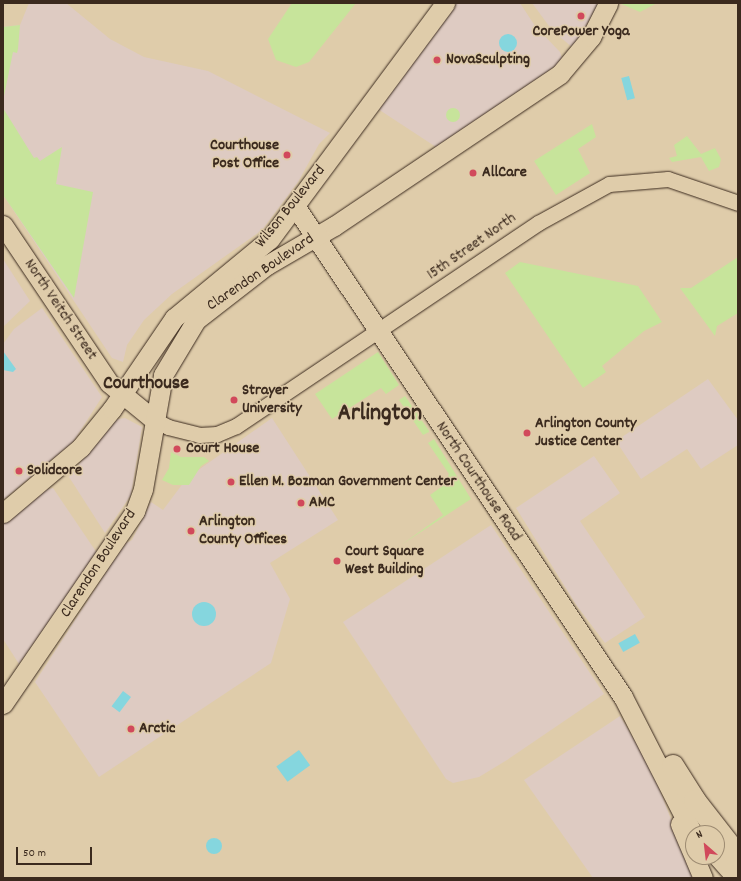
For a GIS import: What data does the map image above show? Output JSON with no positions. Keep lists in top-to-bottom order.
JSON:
{
  "streets": {
    "main road": [
      "Wilson Boulevard",
      "Clarendon Boulevard",
      "North Veitch Street",
      "North Courthouse Road"
    ],
    "street": ["15th Street North"]
  },
  "crossings": [
    ["Wilson Boulevard", "North Veitch Street"],
    ["Wilson Boulevard", "North Courthouse Road"],
    ["15th Street North", "North Veitch Street"],
    ["15th Street North", "North Courthouse Road"],
    ["Clarendon Boulevard", "North Veitch Street"],
    ["Clarendon Boulevard", "North Courthouse Road"]
  ],
  "districts": ["Courthouse", "Arlington"],
  "places": [
    "CorePower Yoga",
    "NovaSculpting",
    "Courthouse Post Office",
    "AllCare",
    "Strayer University",
    "Arlington County Justice Center",
    "Court House",
    "Solidcore",
    "Ellen M. Bozman Government Center",
    "AMC",
    "Arlington County Offices",
    "Court Square West Building",
    "Arctic"
  ],
  "scale_bar": "50 m",
  "north": "top left"
}
